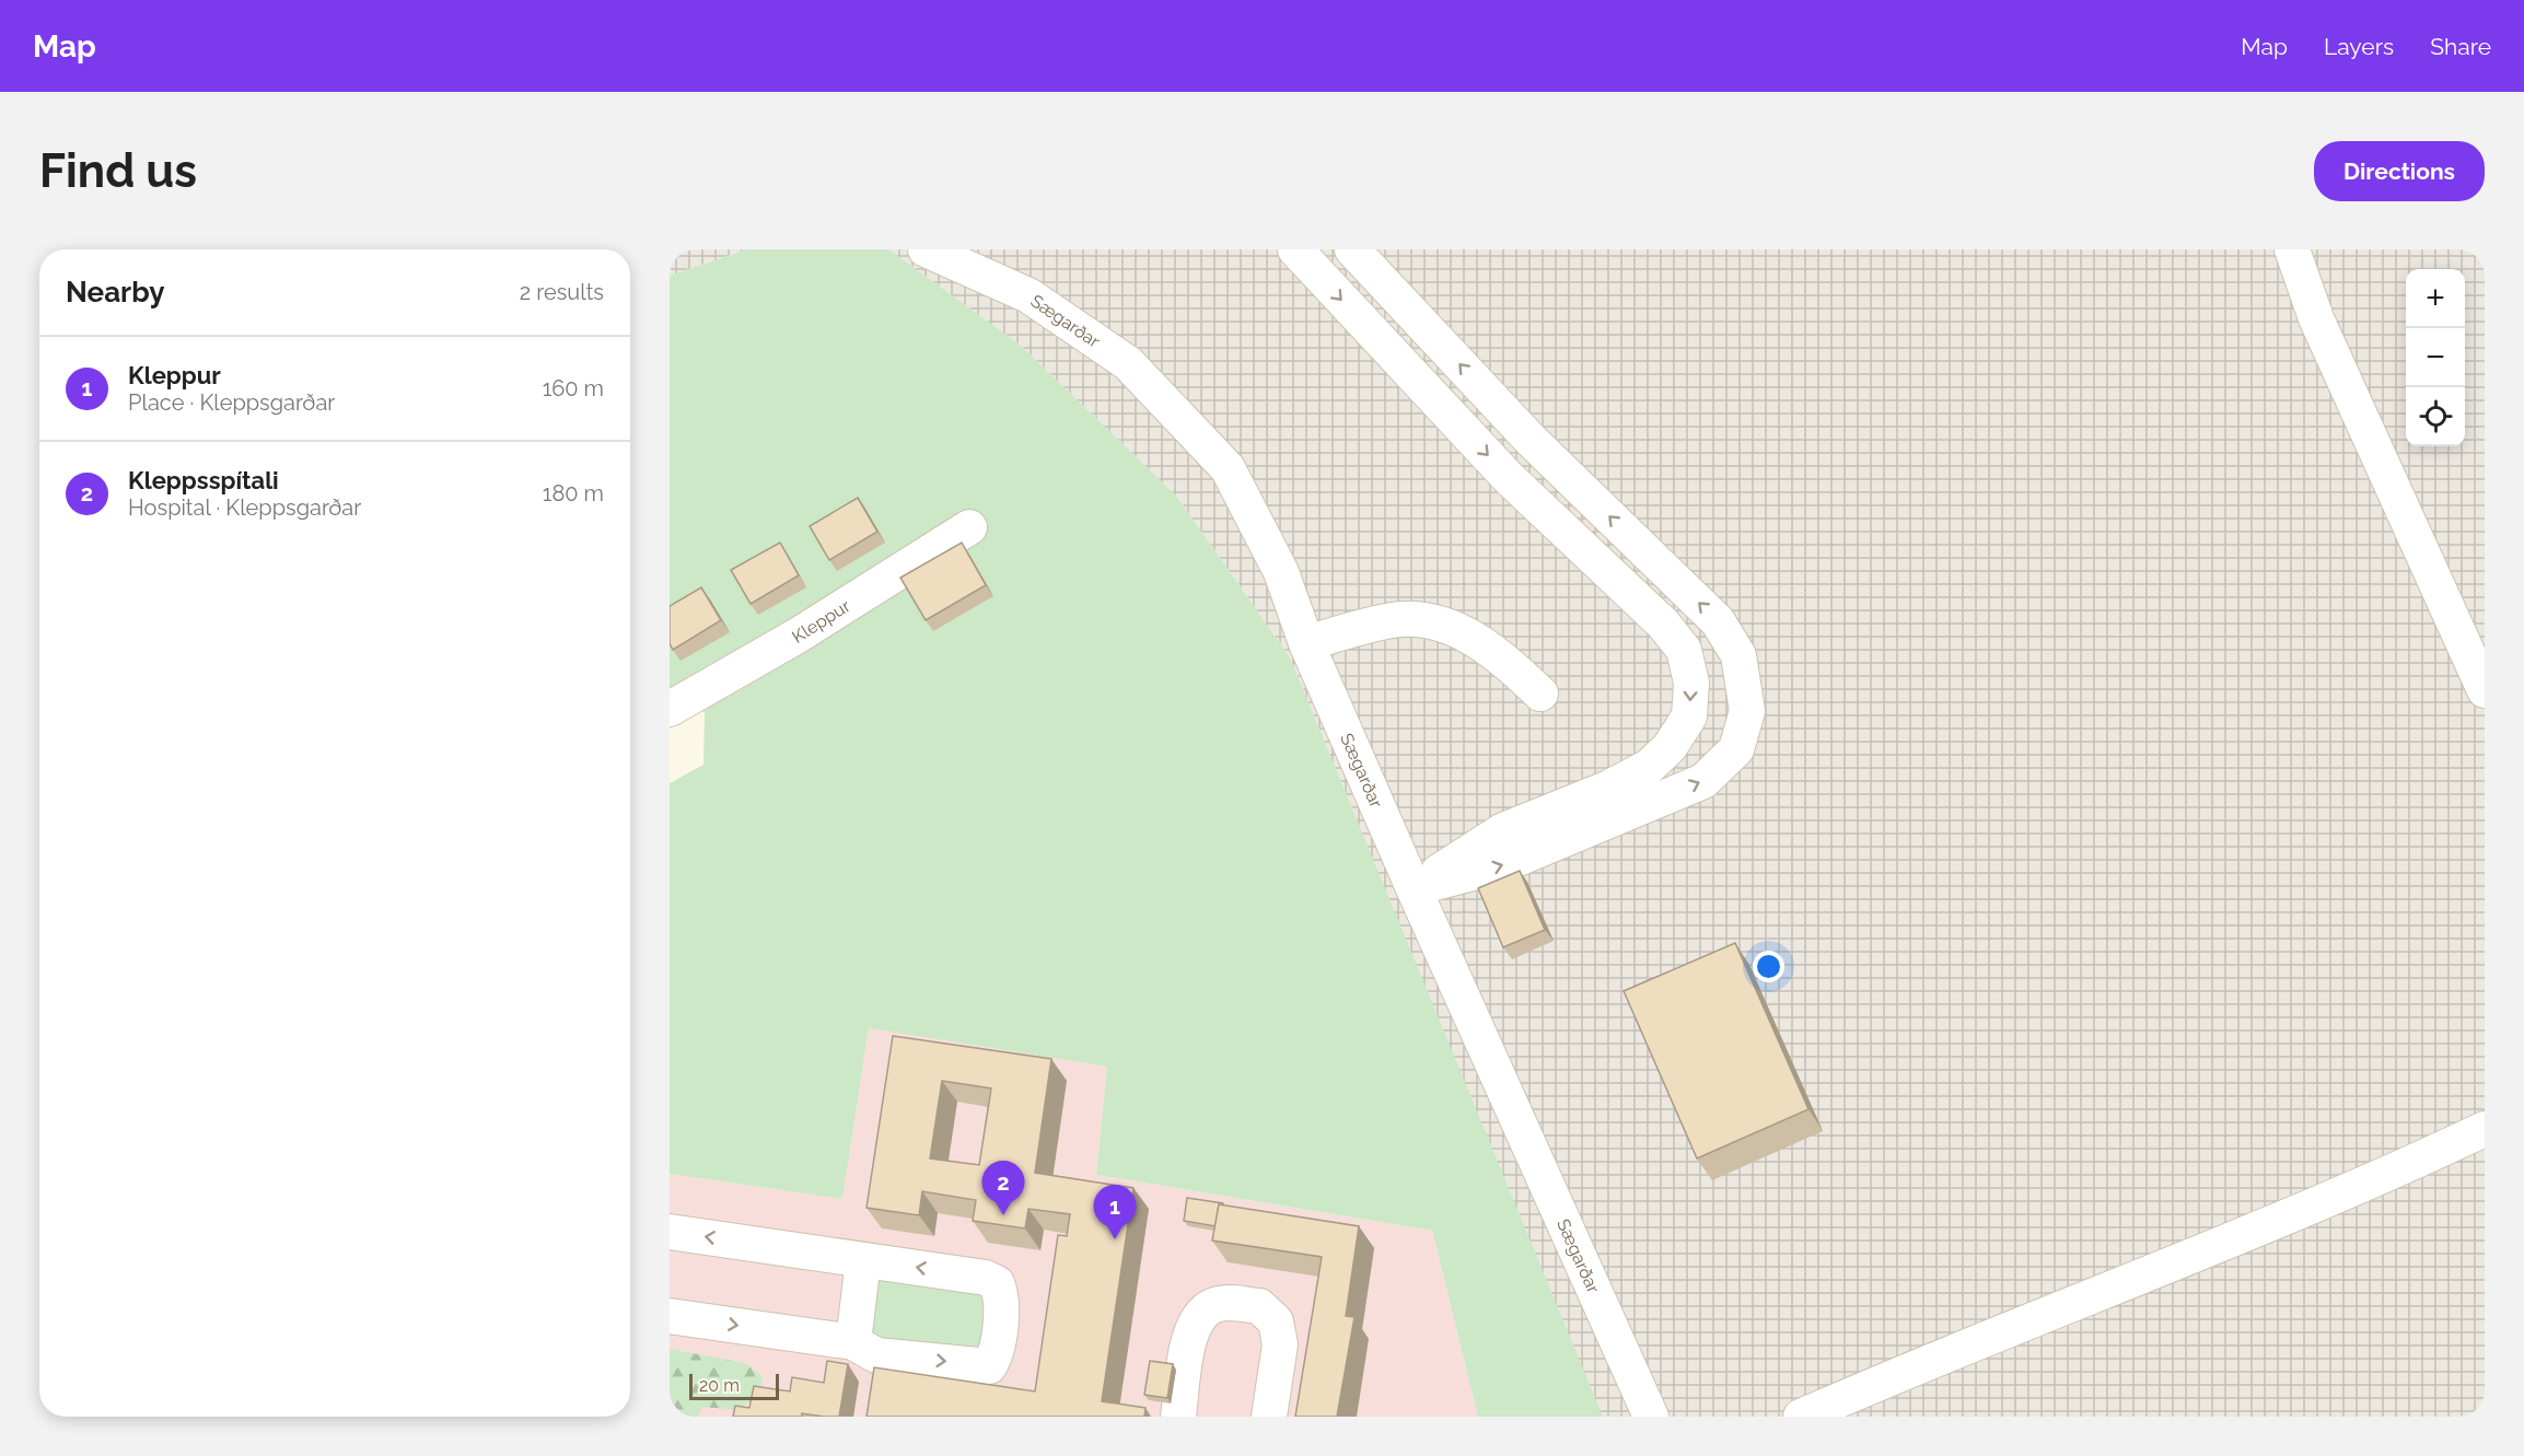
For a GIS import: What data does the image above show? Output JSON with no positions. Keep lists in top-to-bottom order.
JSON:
{
  "streets": {
    "street": ["Sægarðar", "Kleppur"]
  },
  "scale_bar": "20 m",
  "page": {
    "header": "Map",
    "nav": ["Map", "Layers", "Share"],
    "buttons": "Directions",
    "title": "Find us",
    "heading": ["Nearby", "2 results"],
    "map_buttons": ["+", "−"],
    "list": [
      {
        "mark": "1",
        "name": "Kleppur",
        "note": "Place · Kleppsgarðar",
        "value": "160 m"
      },
      {
        "mark": "2",
        "name": "Kleppsspítali",
        "note": "Hospital · Kleppsgarðar",
        "value": "180 m"
      }
    ],
    "pins": ["2", "1"],
    "scale": "20 m"
  }
}
